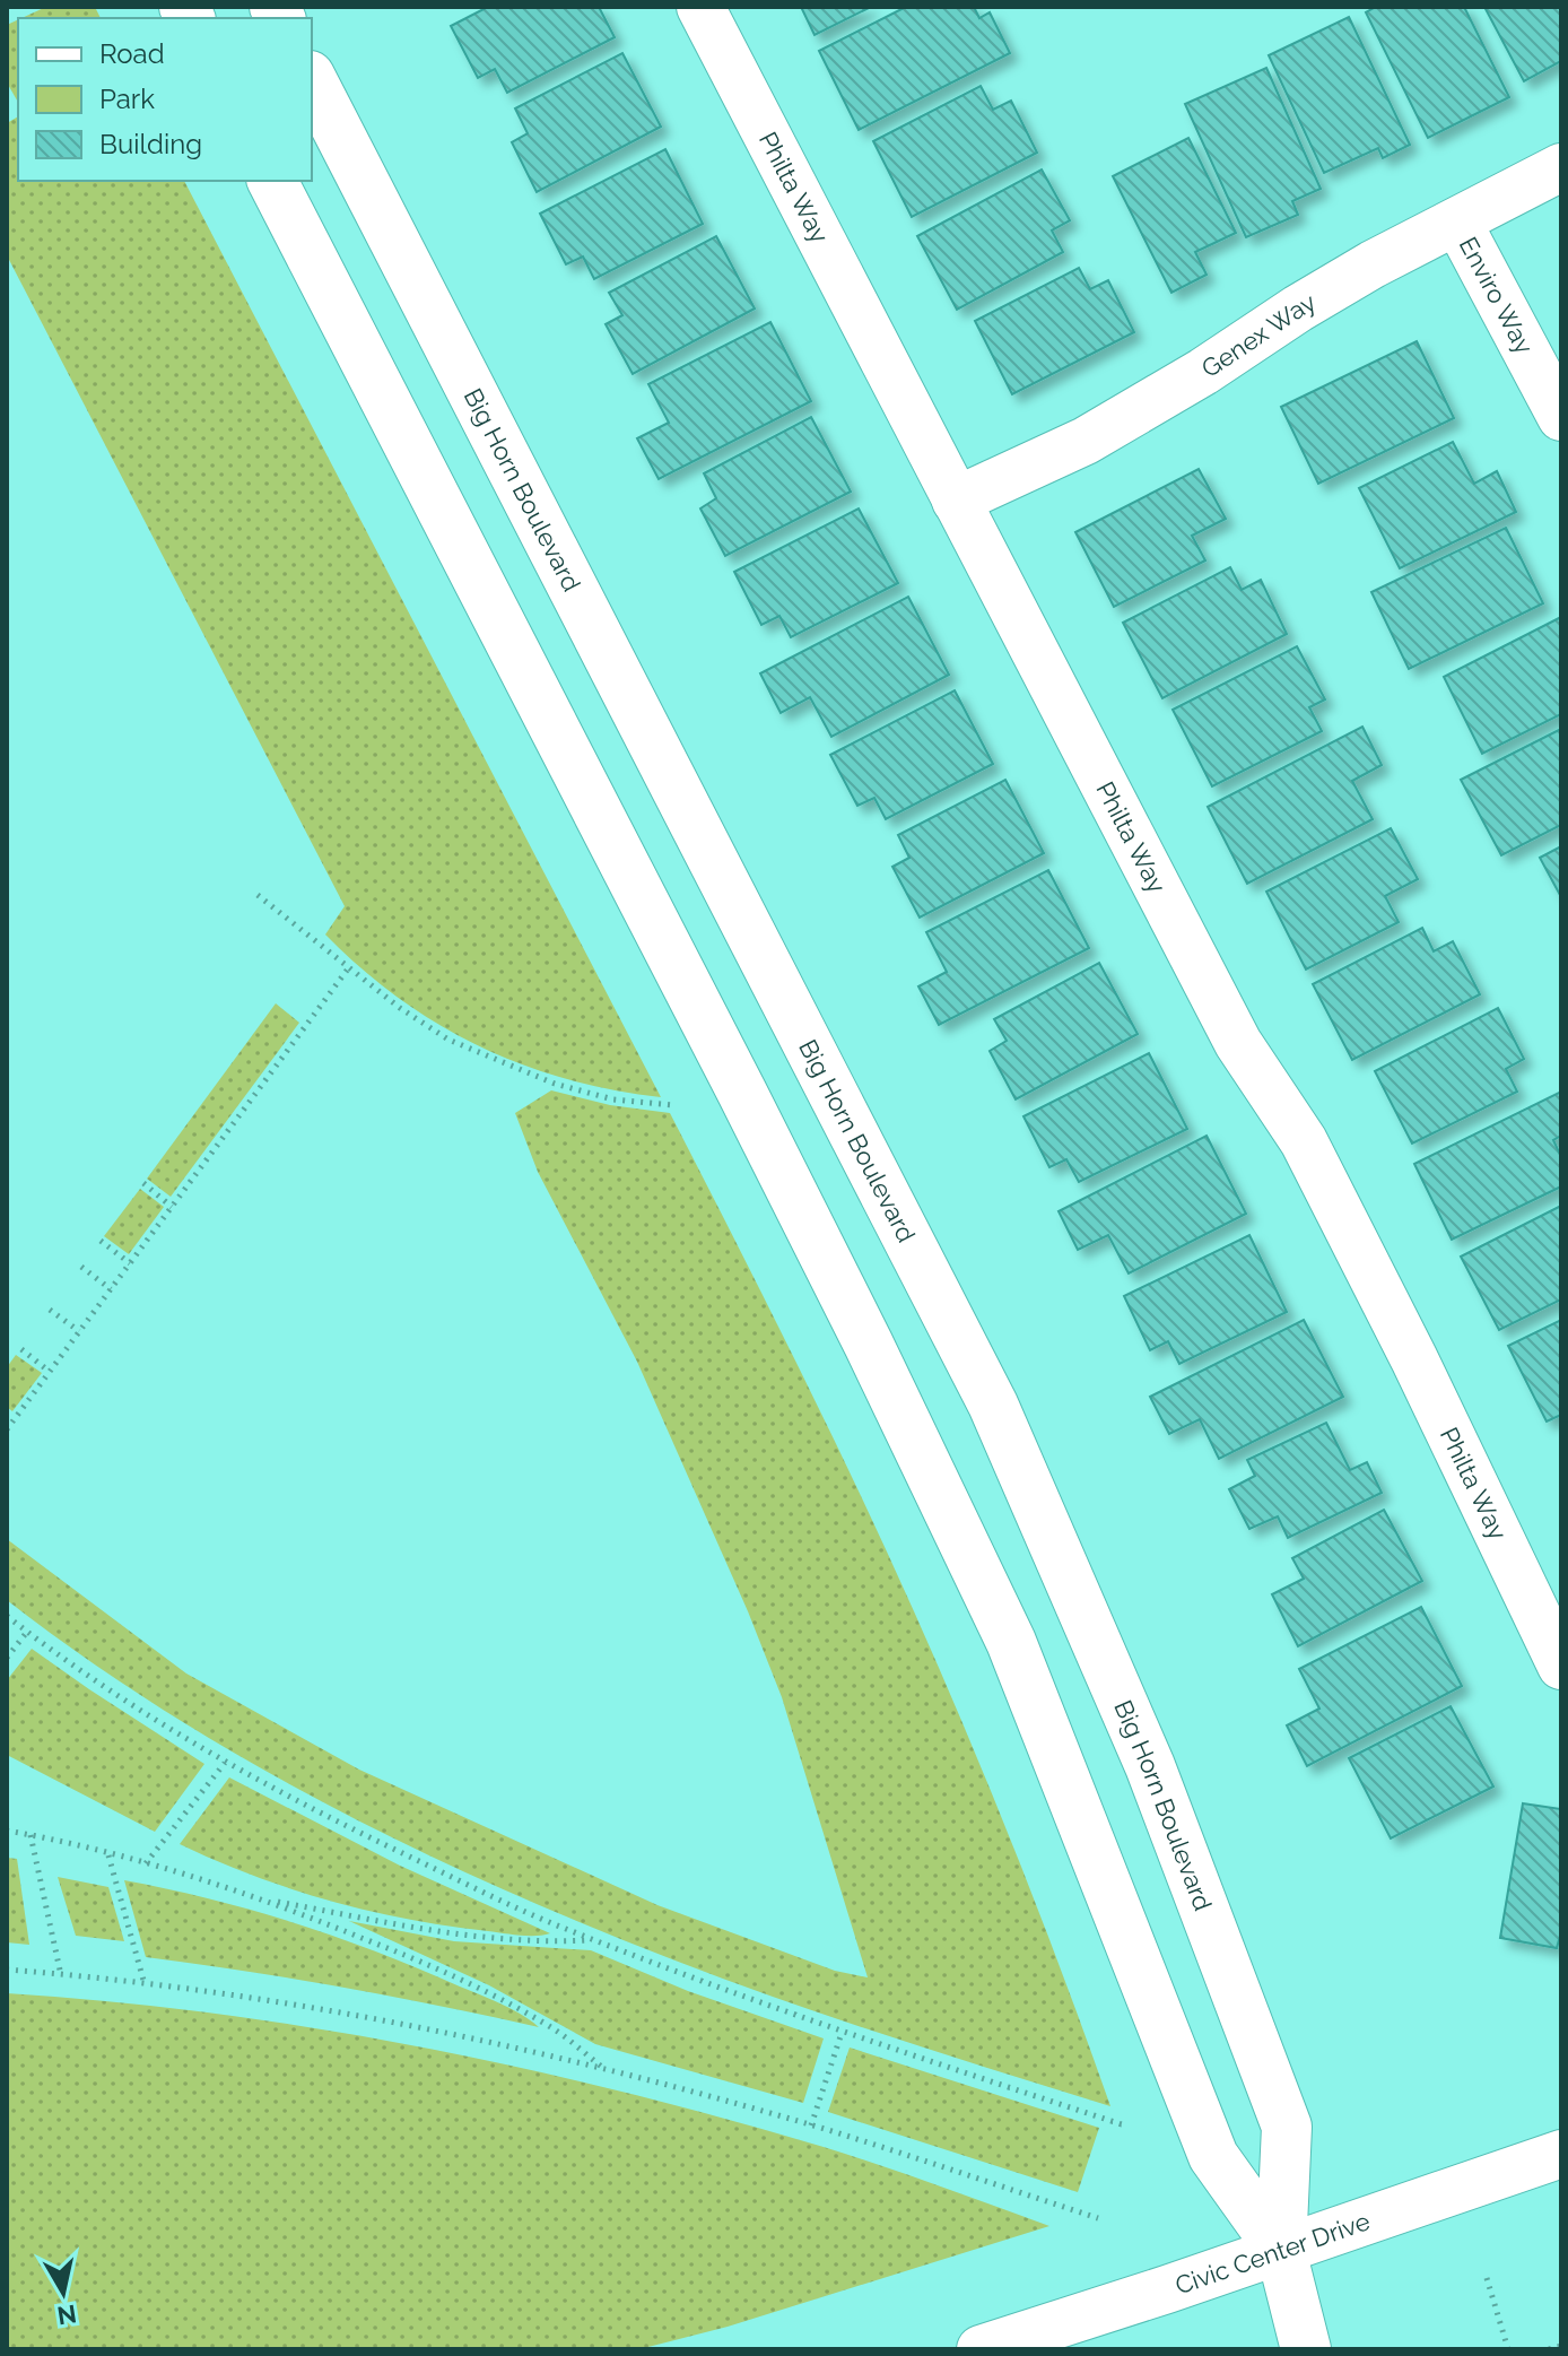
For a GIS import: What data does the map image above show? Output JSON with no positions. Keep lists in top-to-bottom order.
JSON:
{
  "streets": {
    "main road": ["Big Horn Boulevard"],
    "street": [
      "Philta Way",
      "Enviro Way",
      "Genex Way",
      "Civic Center Drive"
    ]
  },
  "crossings": [
    ["Philta Way", "Genex Way"],
    ["Enviro Way", "Genex Way"],
    ["Big Horn Boulevard", "Civic Center Drive"]
  ],
  "legend": ["Road", "Park", "Building"],
  "north": "bottom"
}
